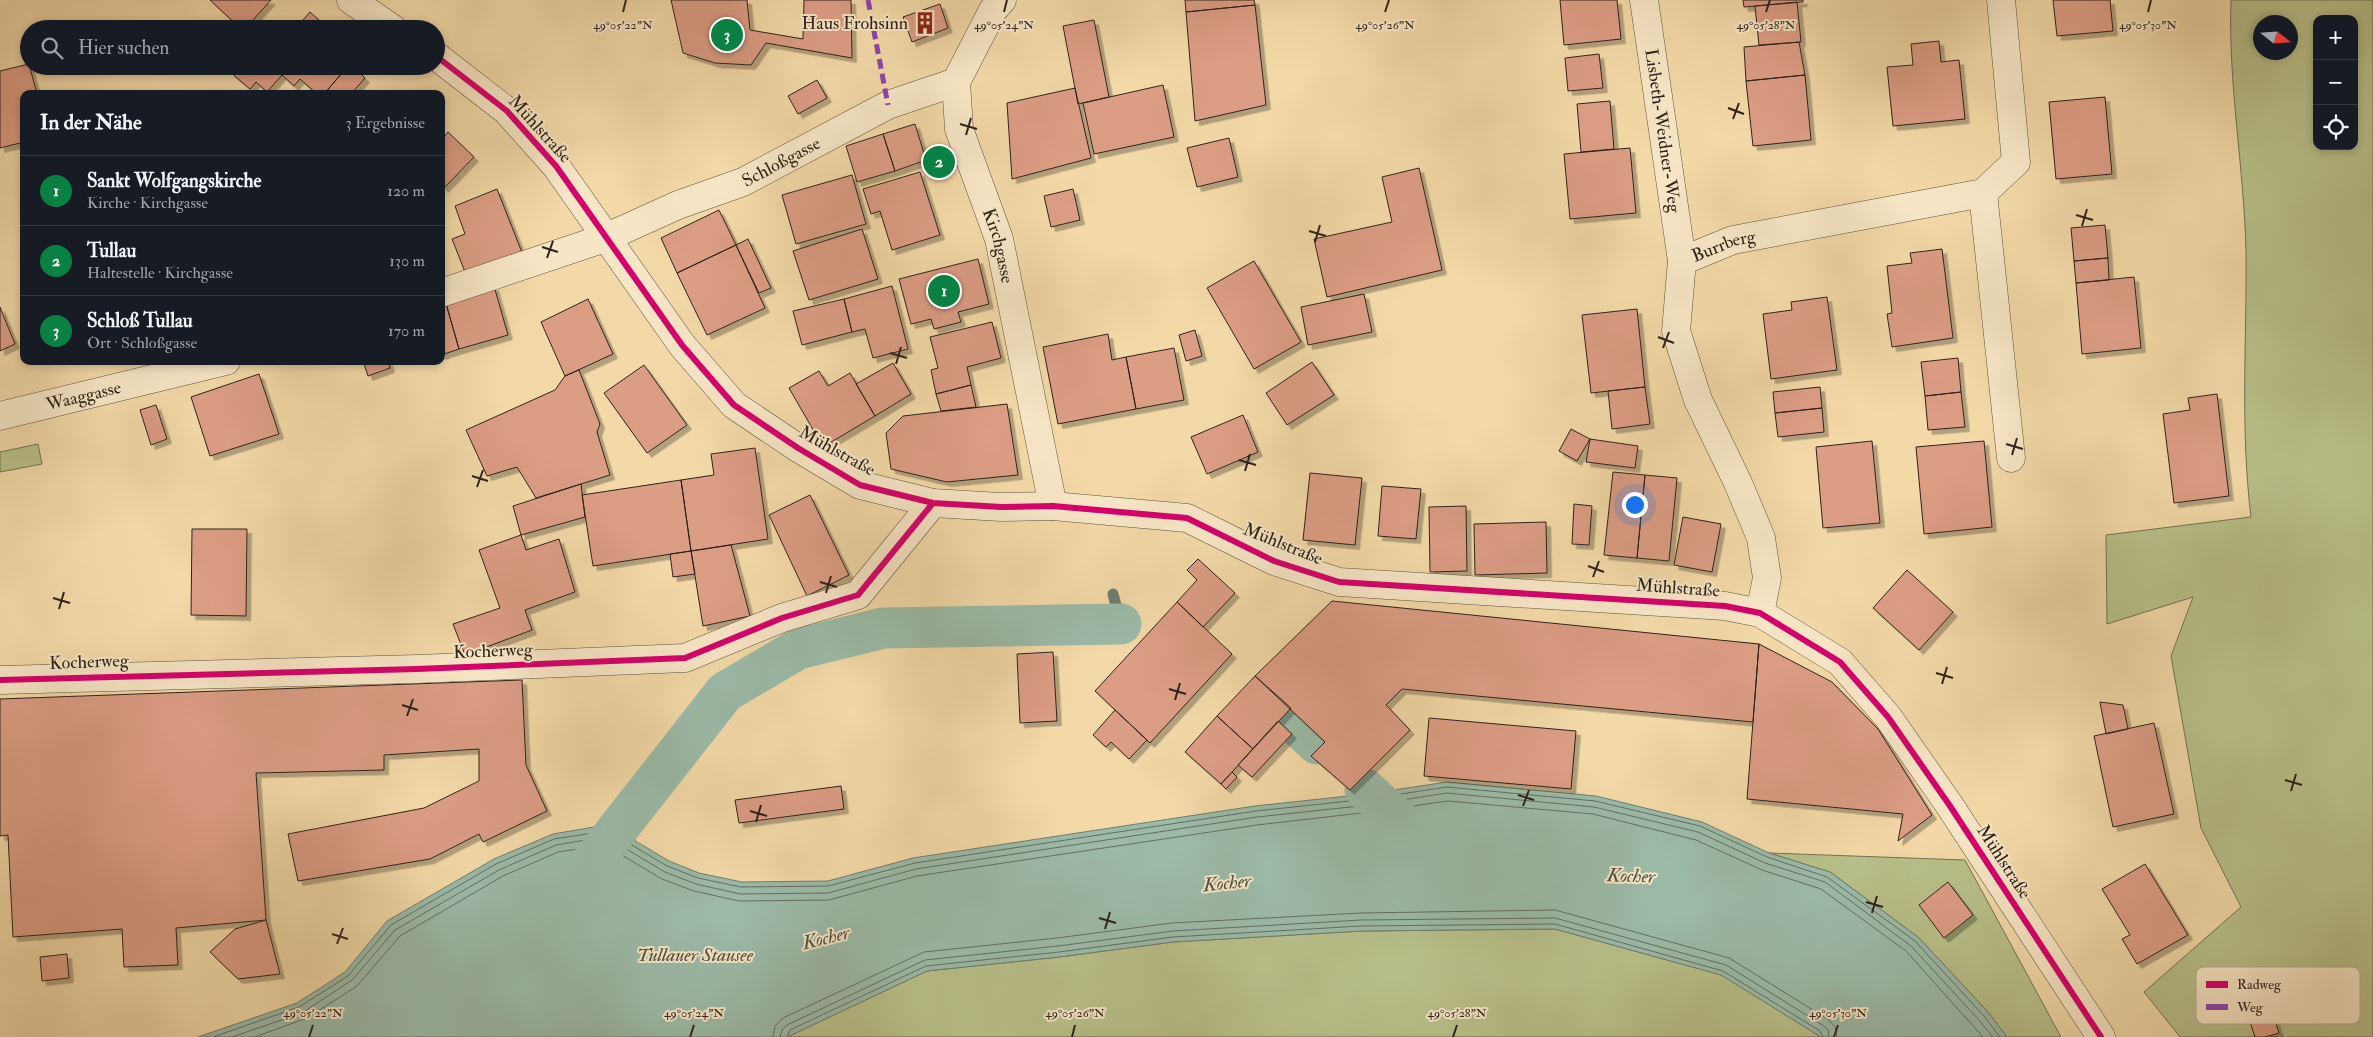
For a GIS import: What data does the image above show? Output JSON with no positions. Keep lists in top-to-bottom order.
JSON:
{
  "streets": {
    "street": [
      "Mühlstraße",
      "Lisbeth-Weidner-Weg",
      "Schloßgasse",
      "Kirchgasse",
      "Burrberg",
      "Waaggasse",
      "Kocherweg"
    ]
  },
  "crossings": [
    ["Mühlstraße", "Schloßgasse"],
    ["Mühlstraße", "Kirchgasse"],
    ["Mühlstraße", "Burrberg"],
    ["Mühlstraße", "Kocherweg"],
    ["Lisbeth-Weidner-Weg", "Burrberg"],
    ["Schloßgasse", "Kirchgasse"]
  ],
  "water": ["Kocher", "Tullauer Stausee"],
  "places": {
    "building": ["Haus Frohsinn"]
  },
  "legend": ["Radweg", "Weg"],
  "north": "right",
  "page": {
    "map_buttons": ["+", "−"],
    "pins": ["3", "2", "1"],
    "search": "Hier suchen",
    "heading": ["In der Nähe", "3 Ergebnisse"],
    "list": [
      {
        "mark": "1",
        "name": "Sankt Wolfgangskirche",
        "note": "Kirche · Kirchgasse",
        "value": "120 m"
      },
      {
        "mark": "2",
        "name": "Tullau",
        "note": "Haltestelle · Kirchgasse",
        "value": "130 m"
      },
      {
        "mark": "3",
        "name": "Schloß Tullau",
        "note": "Ort · Schloßgasse",
        "value": "170 m"
      }
    ]
  },
  "coordinates": [
    "49°05'22\"N",
    "49°05'24\"N",
    "49°05'26\"N",
    "49°05'28\"N",
    "49°05'30\"N"
  ]
}
